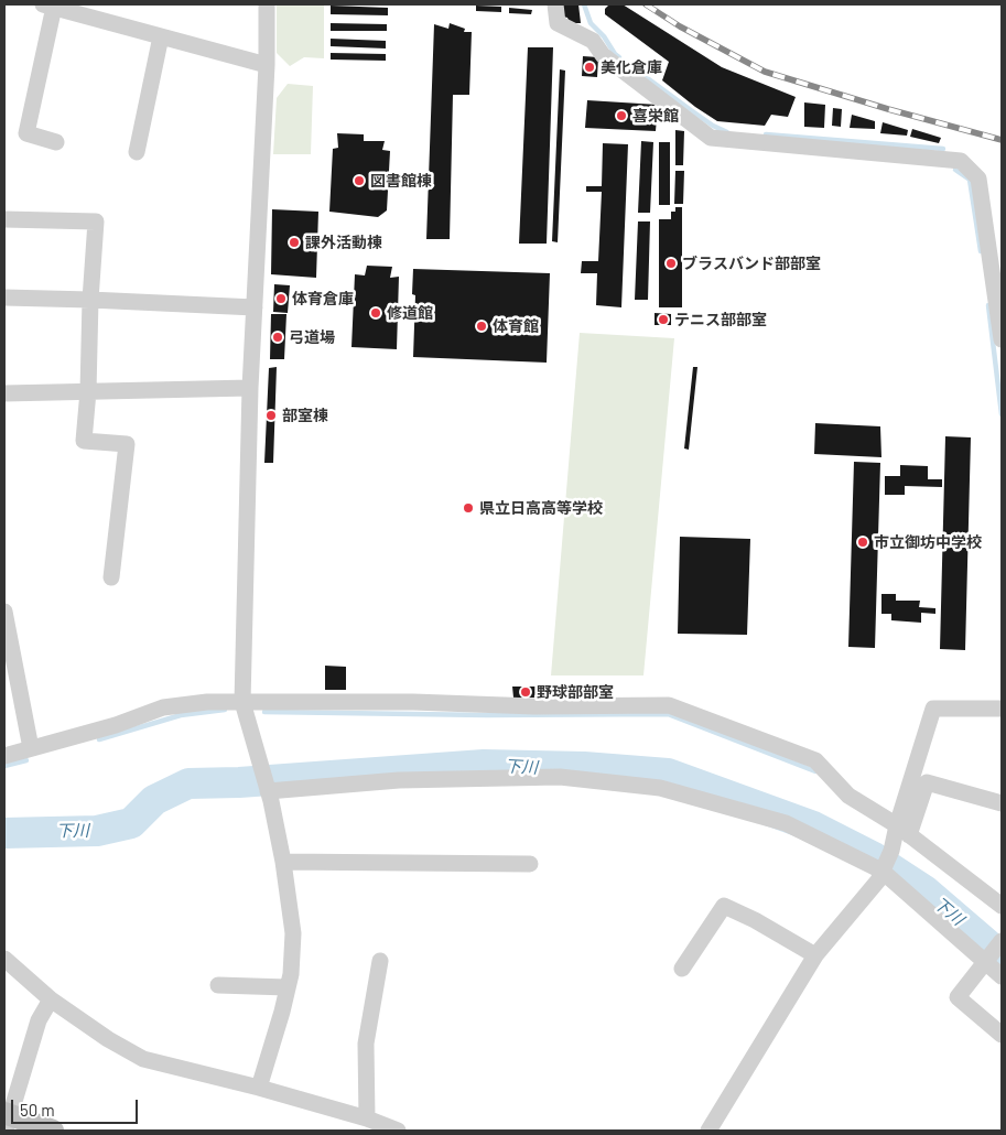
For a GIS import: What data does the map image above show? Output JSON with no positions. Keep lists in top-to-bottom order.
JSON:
{
  "water": ["下川"],
  "places": [
    "美化倉庫",
    "喜栄館",
    "図書館棟",
    "課外活動棟",
    "ブラスバンド部部室",
    "体育倉庫",
    "修道館",
    "テニス部部室",
    "体育館",
    "弓道場",
    "部室棟",
    "県立日高高等学校",
    "市立御坊中学校",
    "野球部部室"
  ],
  "scale_bar": "50 m"
}
